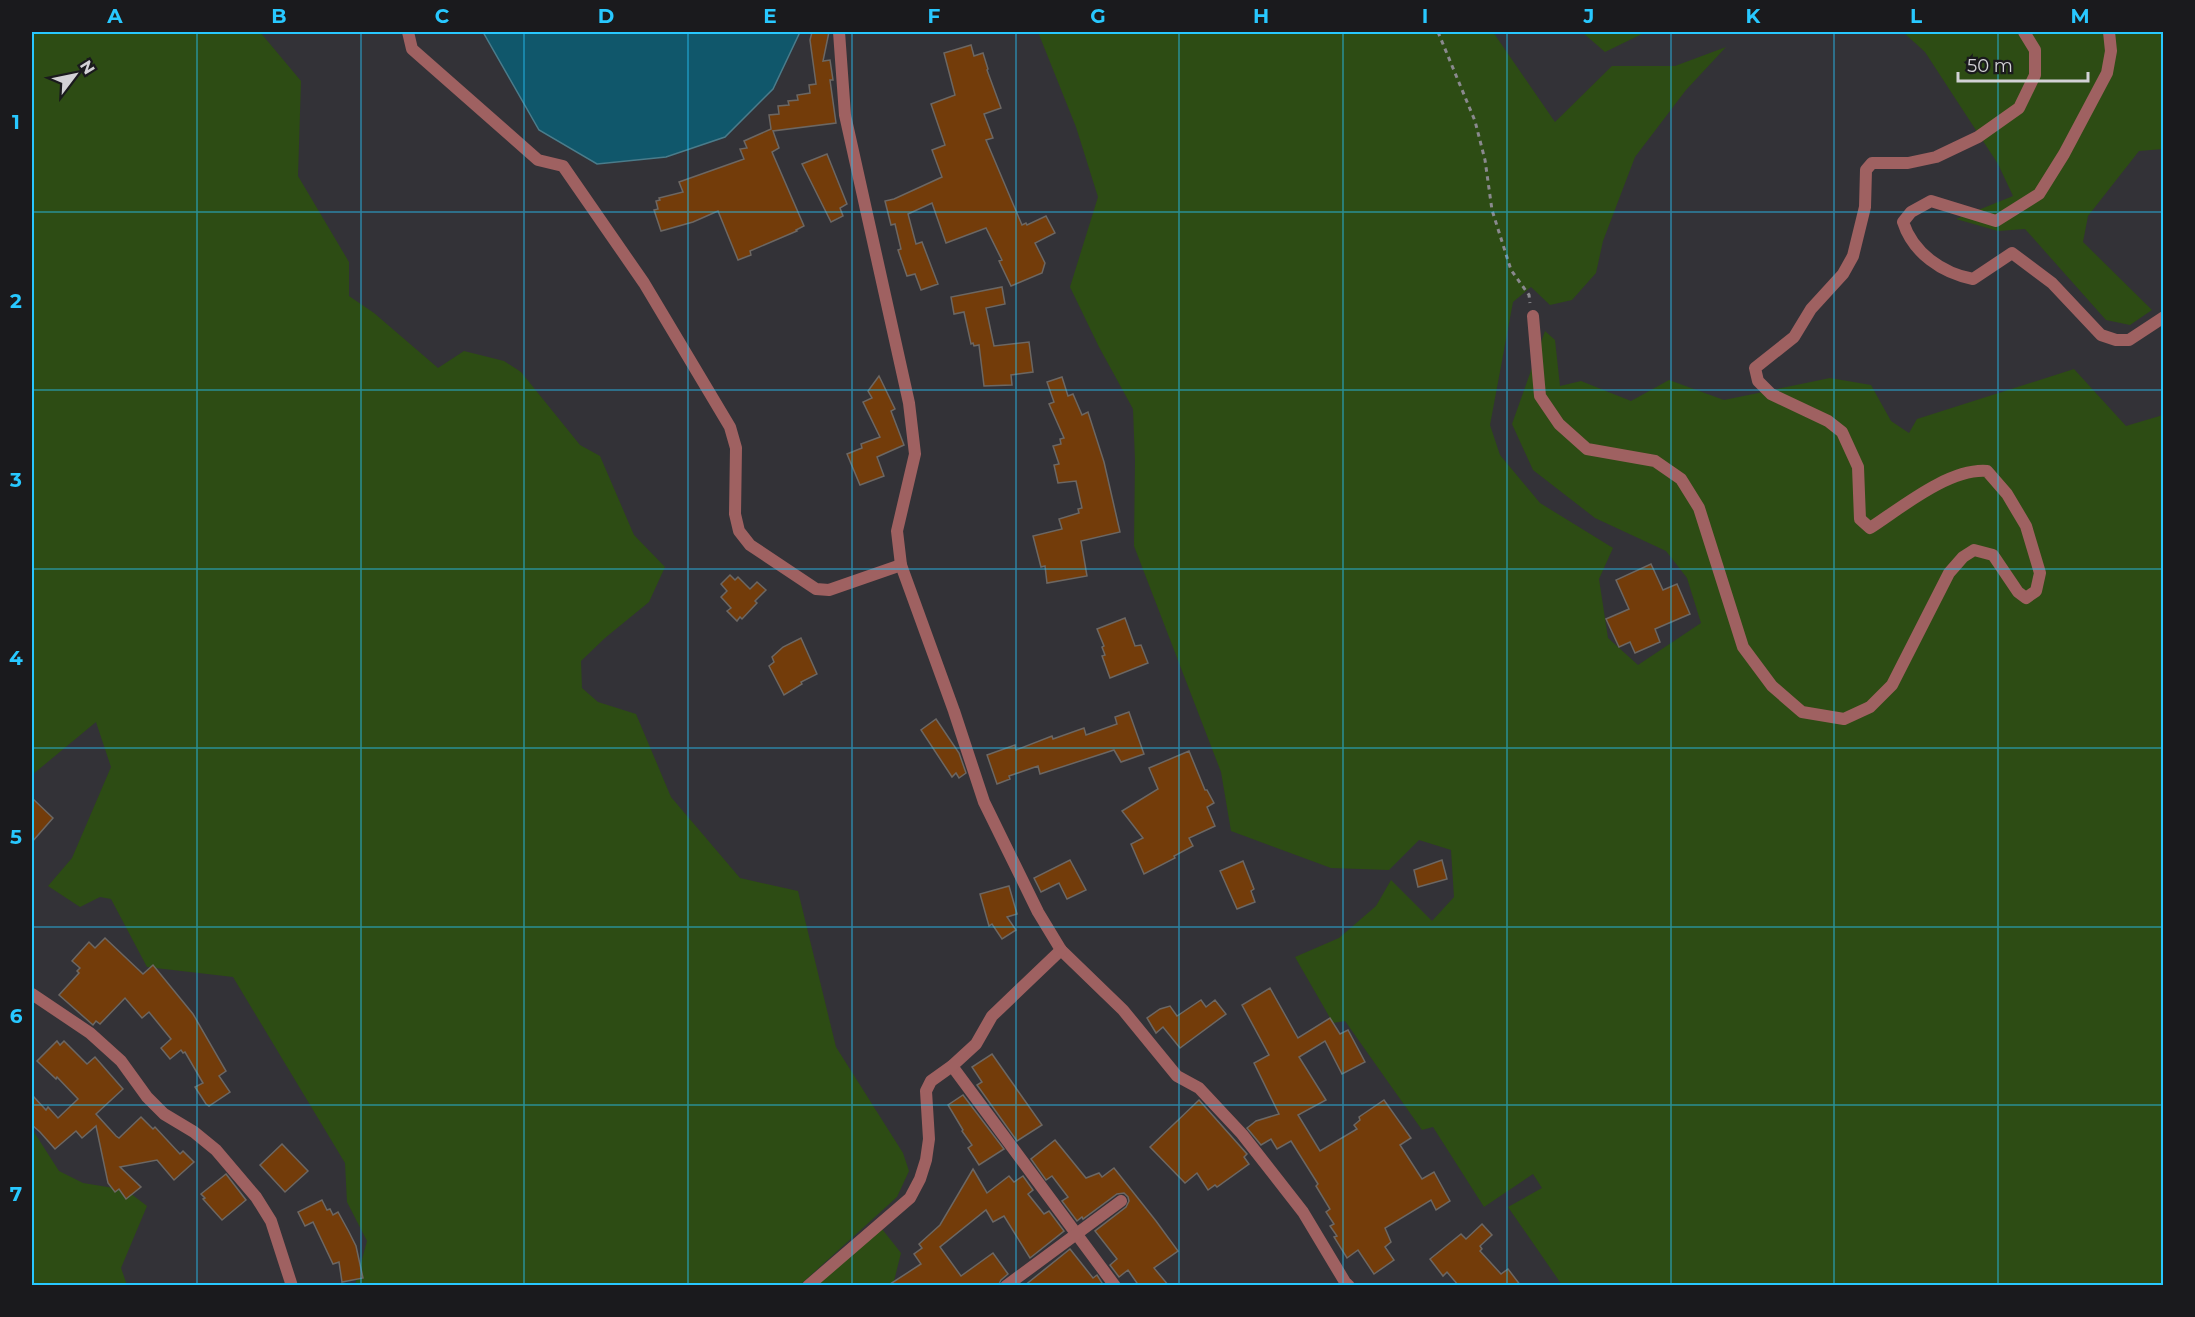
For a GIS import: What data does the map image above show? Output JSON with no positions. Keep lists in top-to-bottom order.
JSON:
{
  "scale_bar": "50 m",
  "north": "top right",
  "grid": {
    "columns": [
      "A",
      "B",
      "C",
      "D",
      "E",
      "F",
      "G",
      "H",
      "I",
      "J",
      "K",
      "L",
      "M"
    ],
    "rows": [
      "1",
      "2",
      "3",
      "4",
      "5",
      "6",
      "7"
    ]
  }
}
